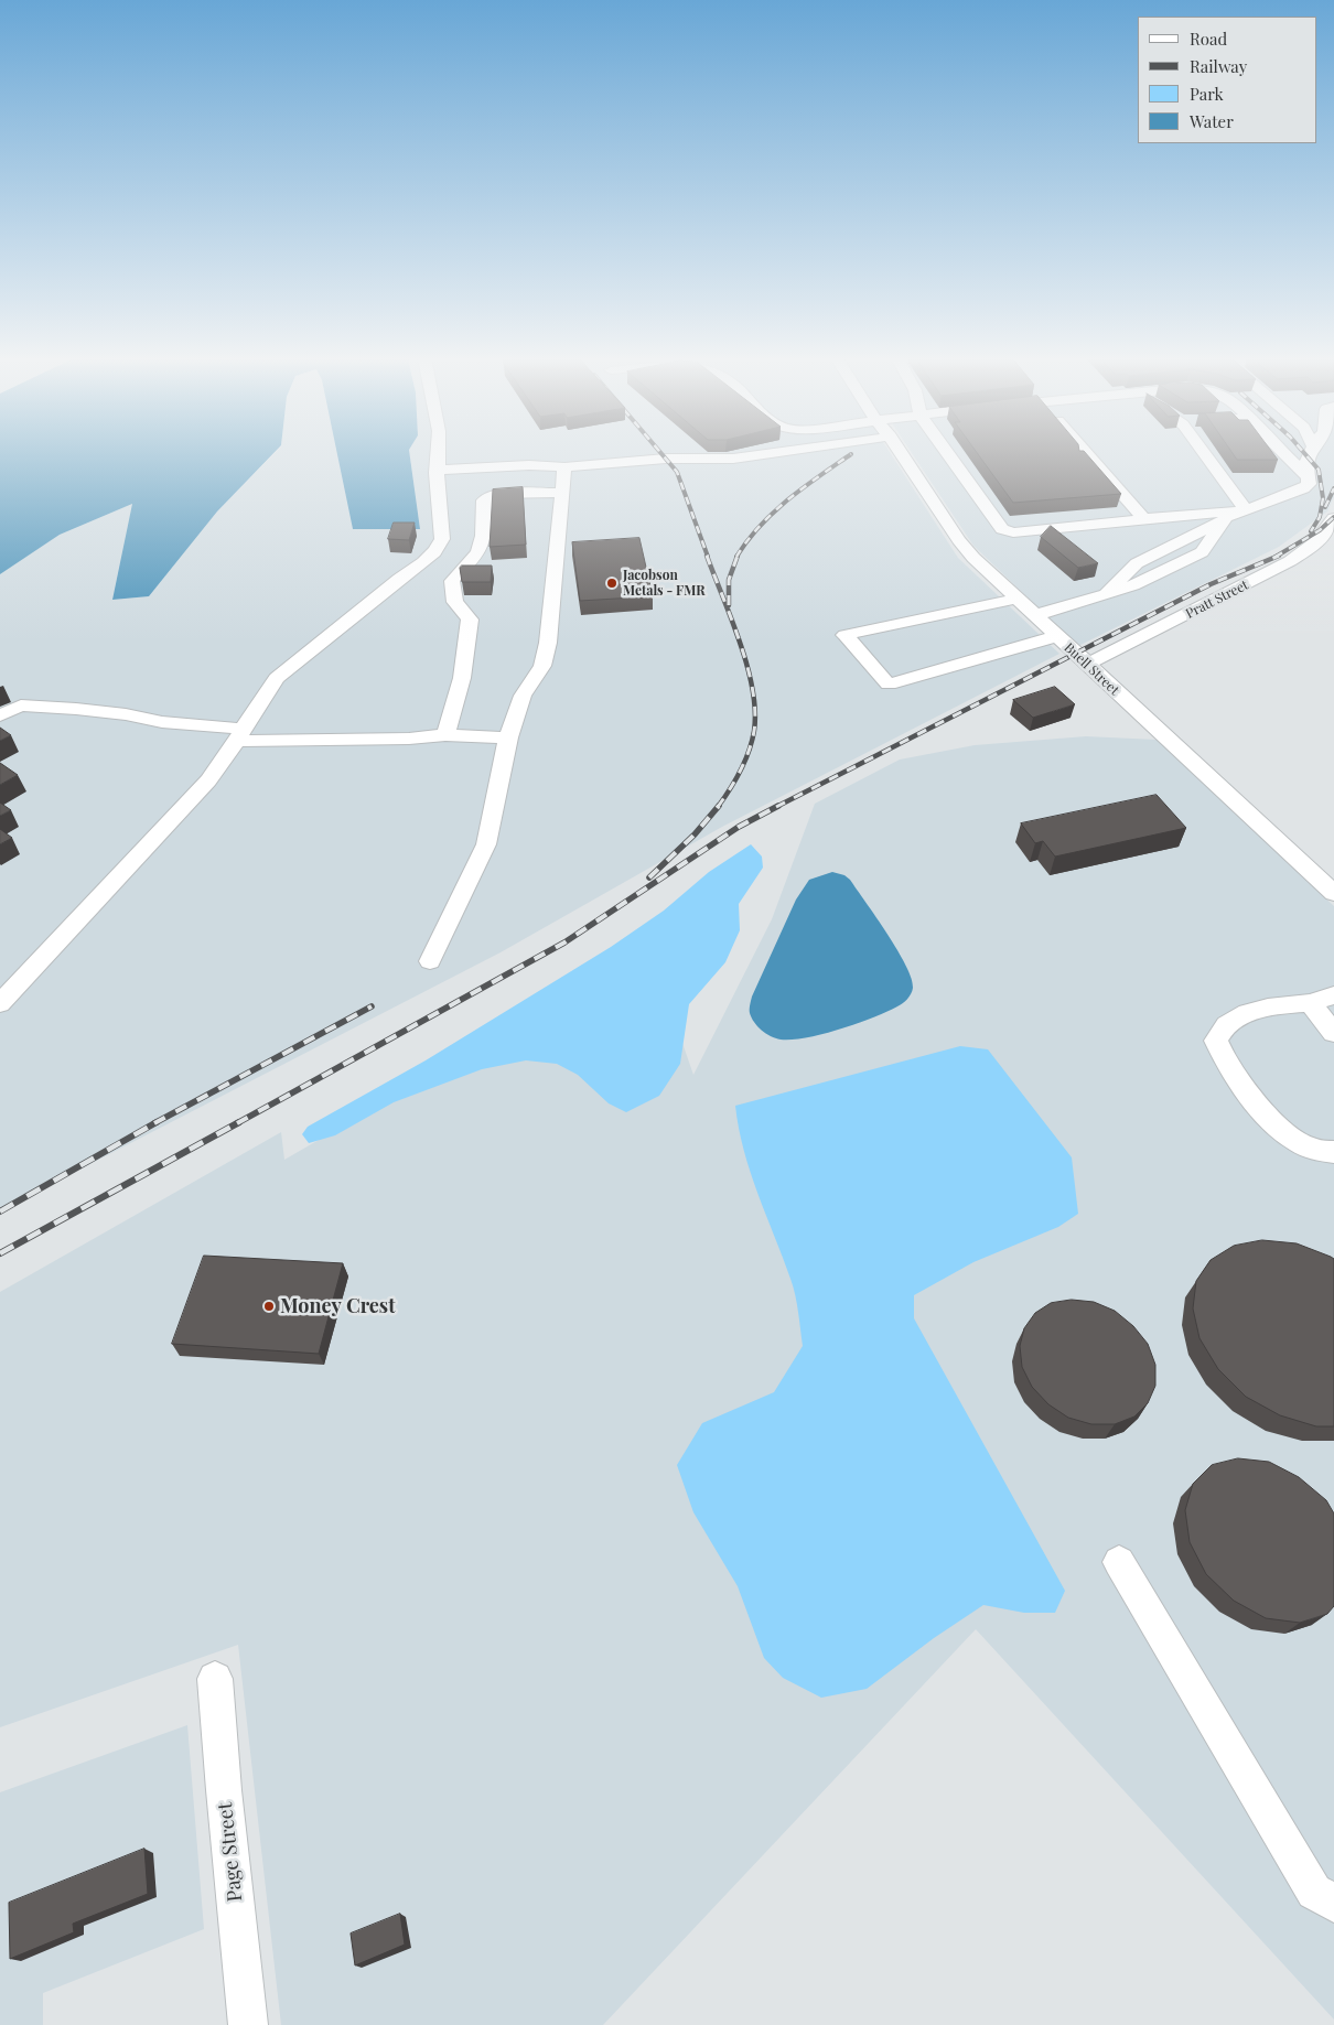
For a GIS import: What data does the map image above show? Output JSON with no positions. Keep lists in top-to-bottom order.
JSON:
{
  "streets": {
    "street": ["Pratt Street", "Buell Street", "Page Street"]
  },
  "crossings": [
    ["Pratt Street", "Buell Street"]
  ],
  "places": ["Jacobson Metals - FMR", "Money Crest"],
  "legend": [
    "Road",
    "Railway",
    "Park",
    "Water"
  ]
}
